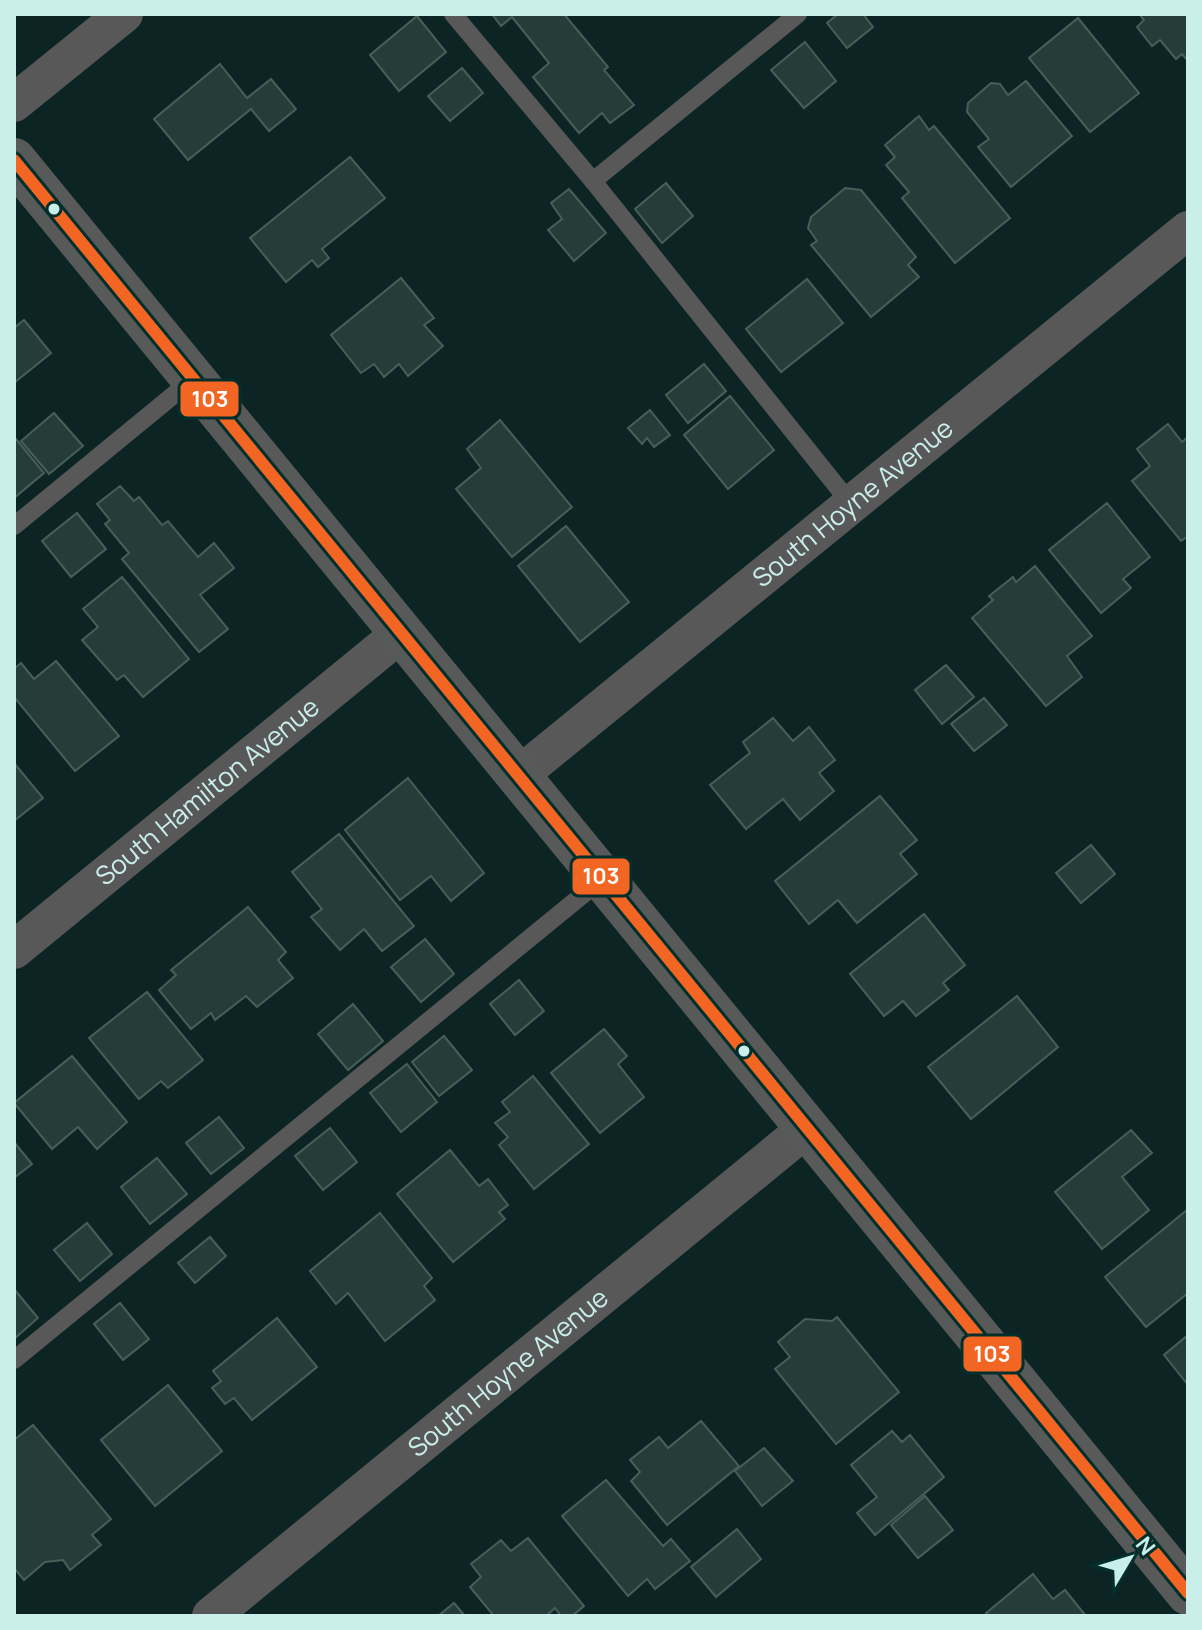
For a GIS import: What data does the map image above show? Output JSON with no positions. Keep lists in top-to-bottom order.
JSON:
{
  "streets": {
    "street": ["South Hoyne Avenue", "South Hamilton Avenue"]
  },
  "lines": ["transit line 103"],
  "north": "top right"
}
